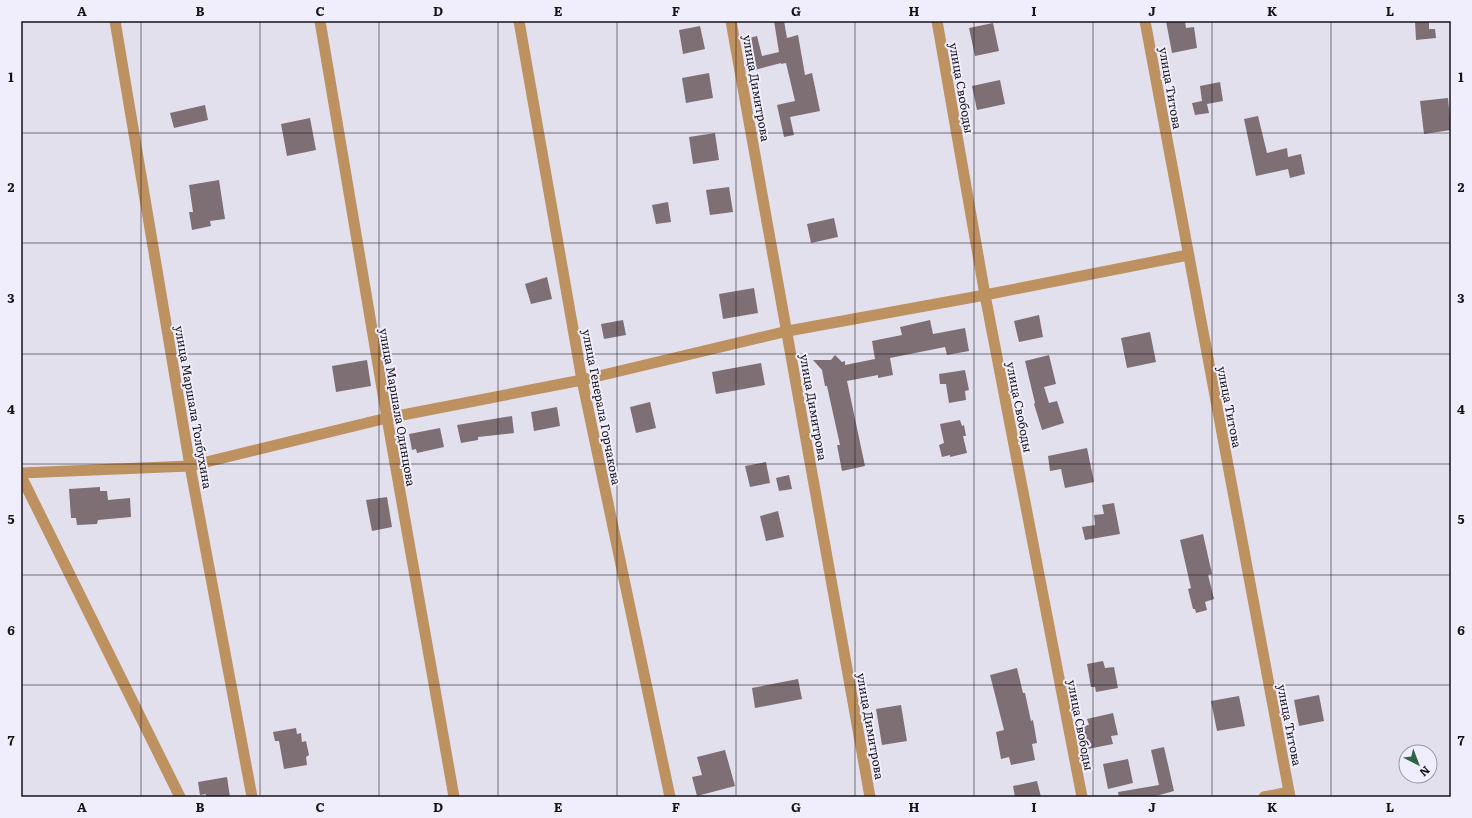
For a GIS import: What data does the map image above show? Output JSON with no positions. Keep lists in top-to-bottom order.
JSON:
{
  "streets": {
    "street": [
      "улица Димитрова",
      "улица Свободы",
      "улица Титова",
      "улица Маршала Толбухина",
      "улица Маршала Одинцова",
      "улица Генерала Горчакова"
    ]
  },
  "north": "bottom right",
  "grid": {
    "columns": [
      "A",
      "B",
      "C",
      "D",
      "E",
      "F",
      "G",
      "H",
      "I",
      "J",
      "K",
      "L"
    ],
    "rows": [
      "1",
      "2",
      "3",
      "4",
      "5",
      "6",
      "7"
    ]
  }
}
